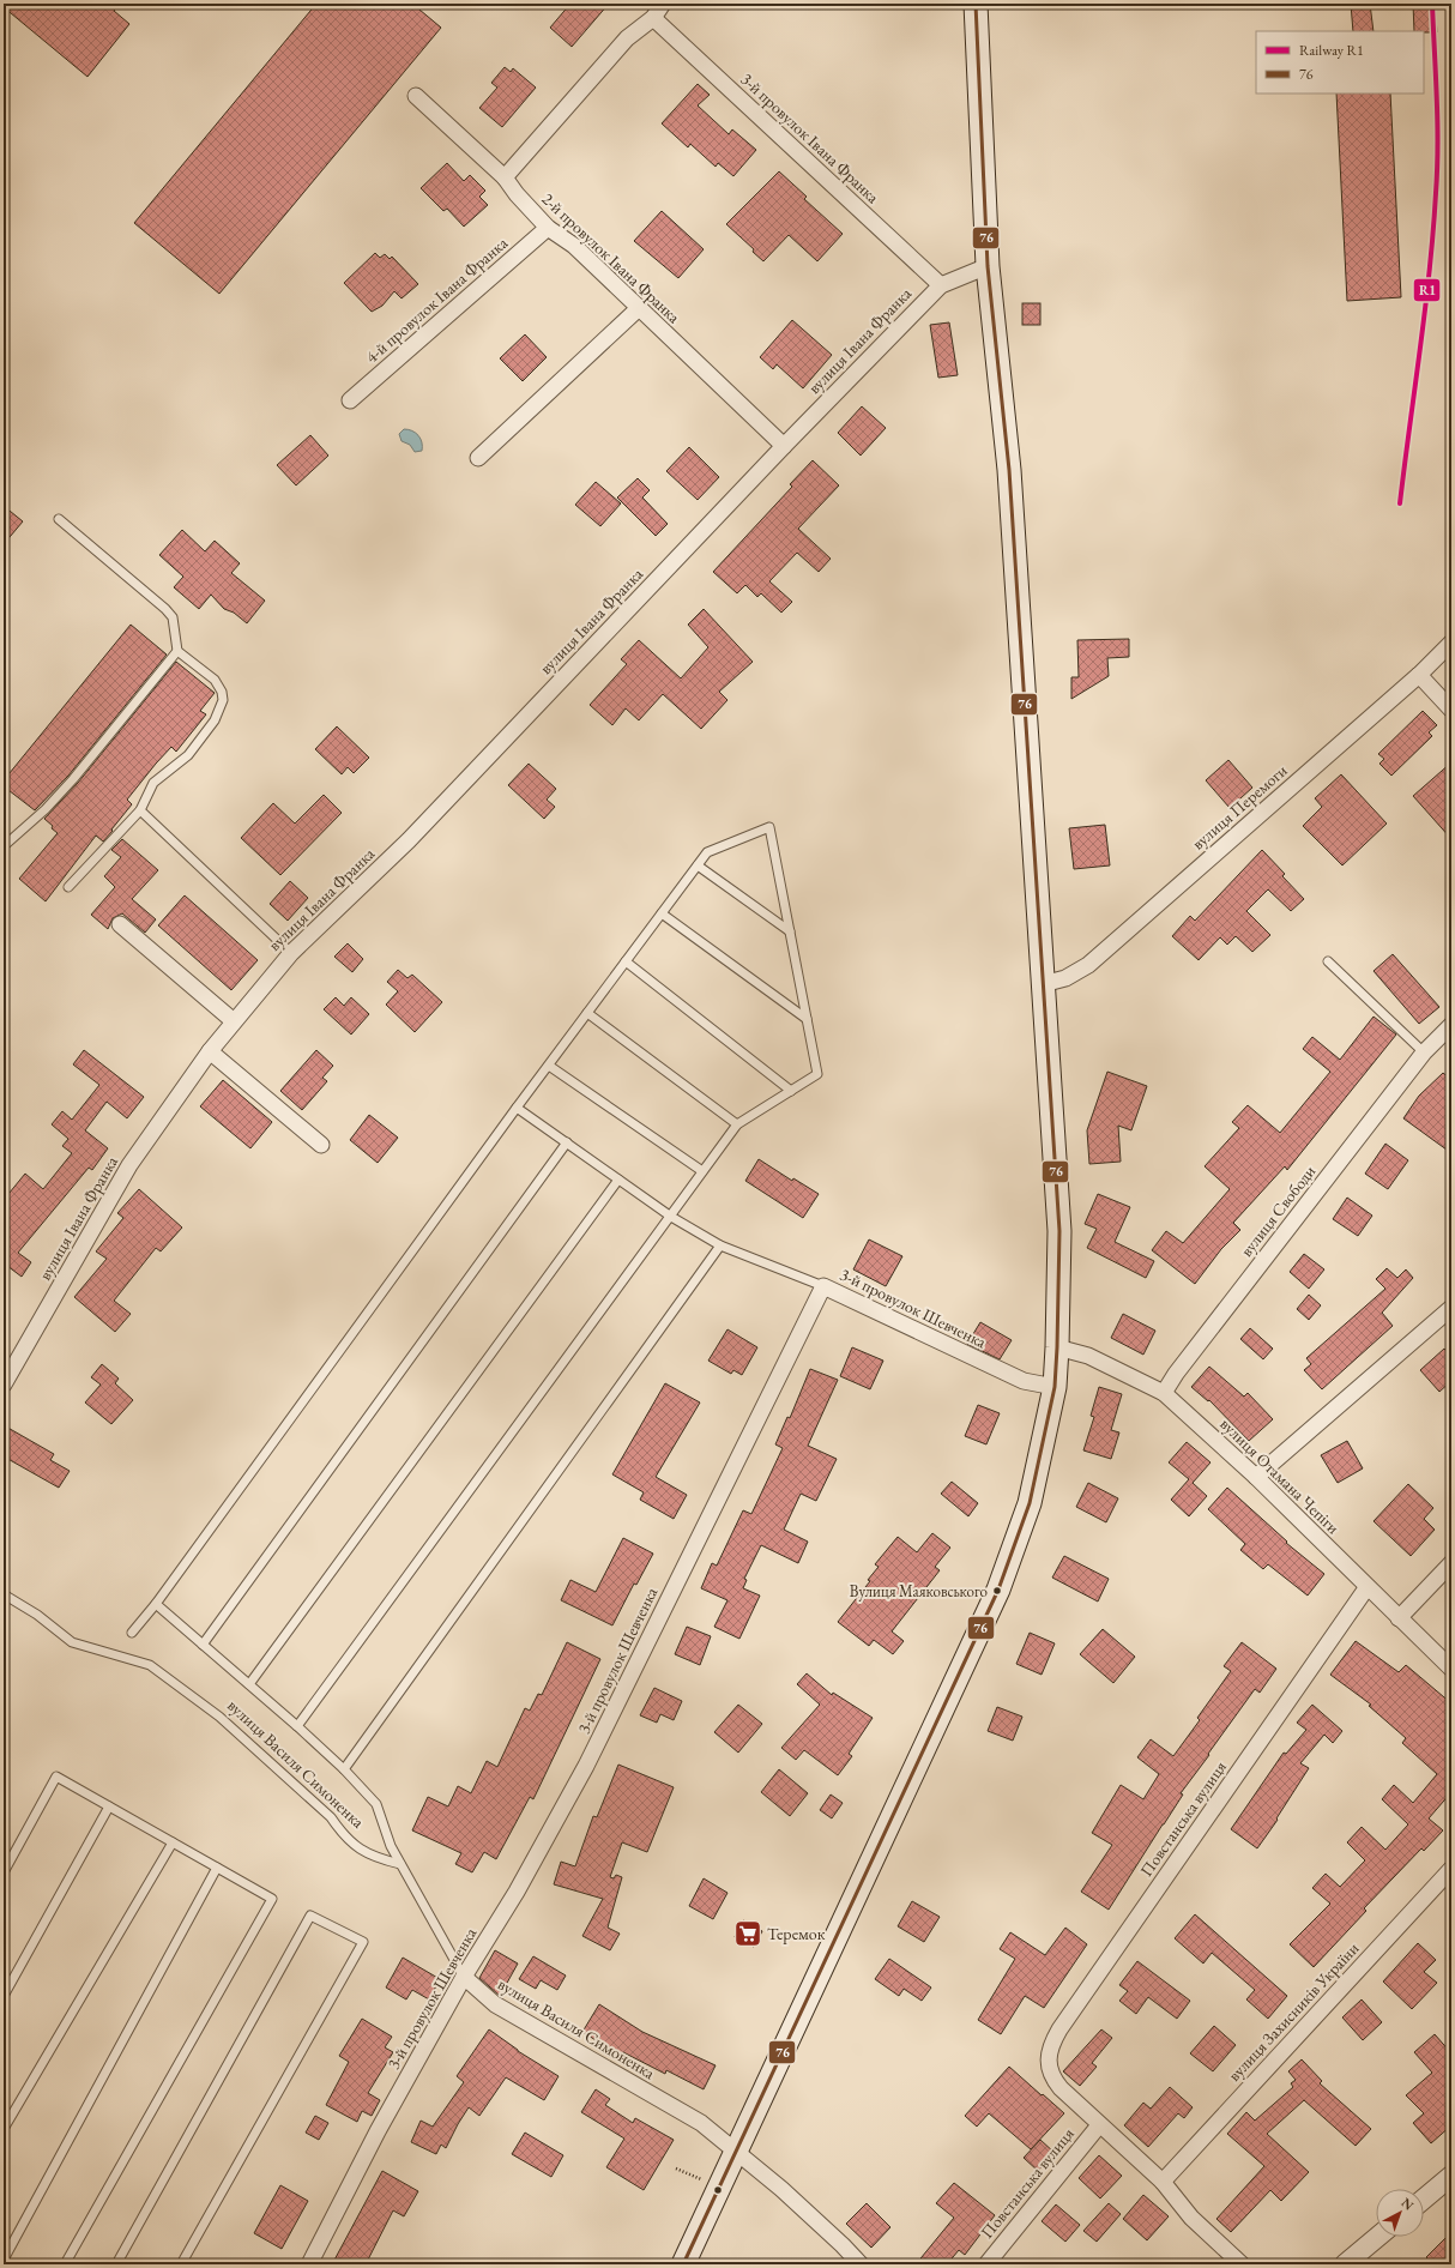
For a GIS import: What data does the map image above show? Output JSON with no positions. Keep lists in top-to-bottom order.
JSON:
{
  "streets": {
    "street": [
      "3-й провулок Івана Франка",
      "2-й провулок Івана Франка",
      "4-й провулок Івана Франка",
      "вулиця Івана Франка",
      "вулиця Перемоги",
      "вулиця Свободи",
      "3-й провулок Шевченка",
      "вулиця Отамана Чепіги",
      "вулиця Василя Симоненка",
      "Повстанська вулиця",
      "вулиця Захисників України"
    ]
  },
  "crossings": [
    ["3-й провулок Івана Франка", "вулиця Івана Франка"],
    ["2-й провулок Івана Франка", "4-й провулок Івана Франка"],
    ["2-й провулок Івана Франка", "вулиця Івана Франка"],
    ["вулиця Свободи", "вулиця Отамана Чепіги"],
    ["3-й провулок Шевченка", "вулиця Василя Симоненка"],
    ["вулиця Отамана Чепіги", "Повстанська вулиця"]
  ],
  "places": {
    "other": ["Вулиця Маяковського"],
    "supermarket": ["Теремок"]
  },
  "lines": ["rail line R1", "transit line 76"],
  "legend": ["Railway R1", "76"],
  "north": "top right"
}
